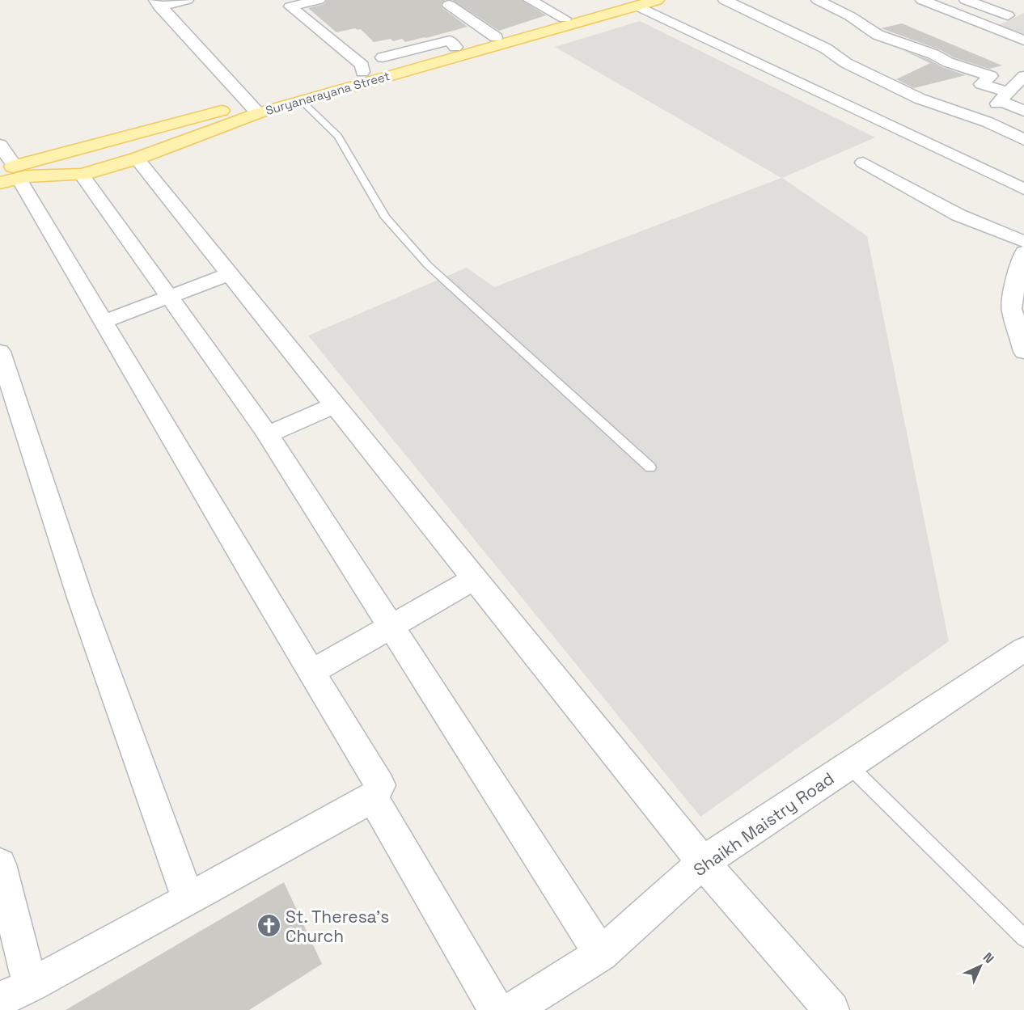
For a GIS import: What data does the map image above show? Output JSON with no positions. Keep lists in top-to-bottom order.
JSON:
{
  "streets": {
    "main road": ["Suryanarayana Street"],
    "street": ["Shaikh Maistry Road"]
  },
  "places": {
    "church": ["St. Theresa's Church"]
  },
  "north": "top right"
}
